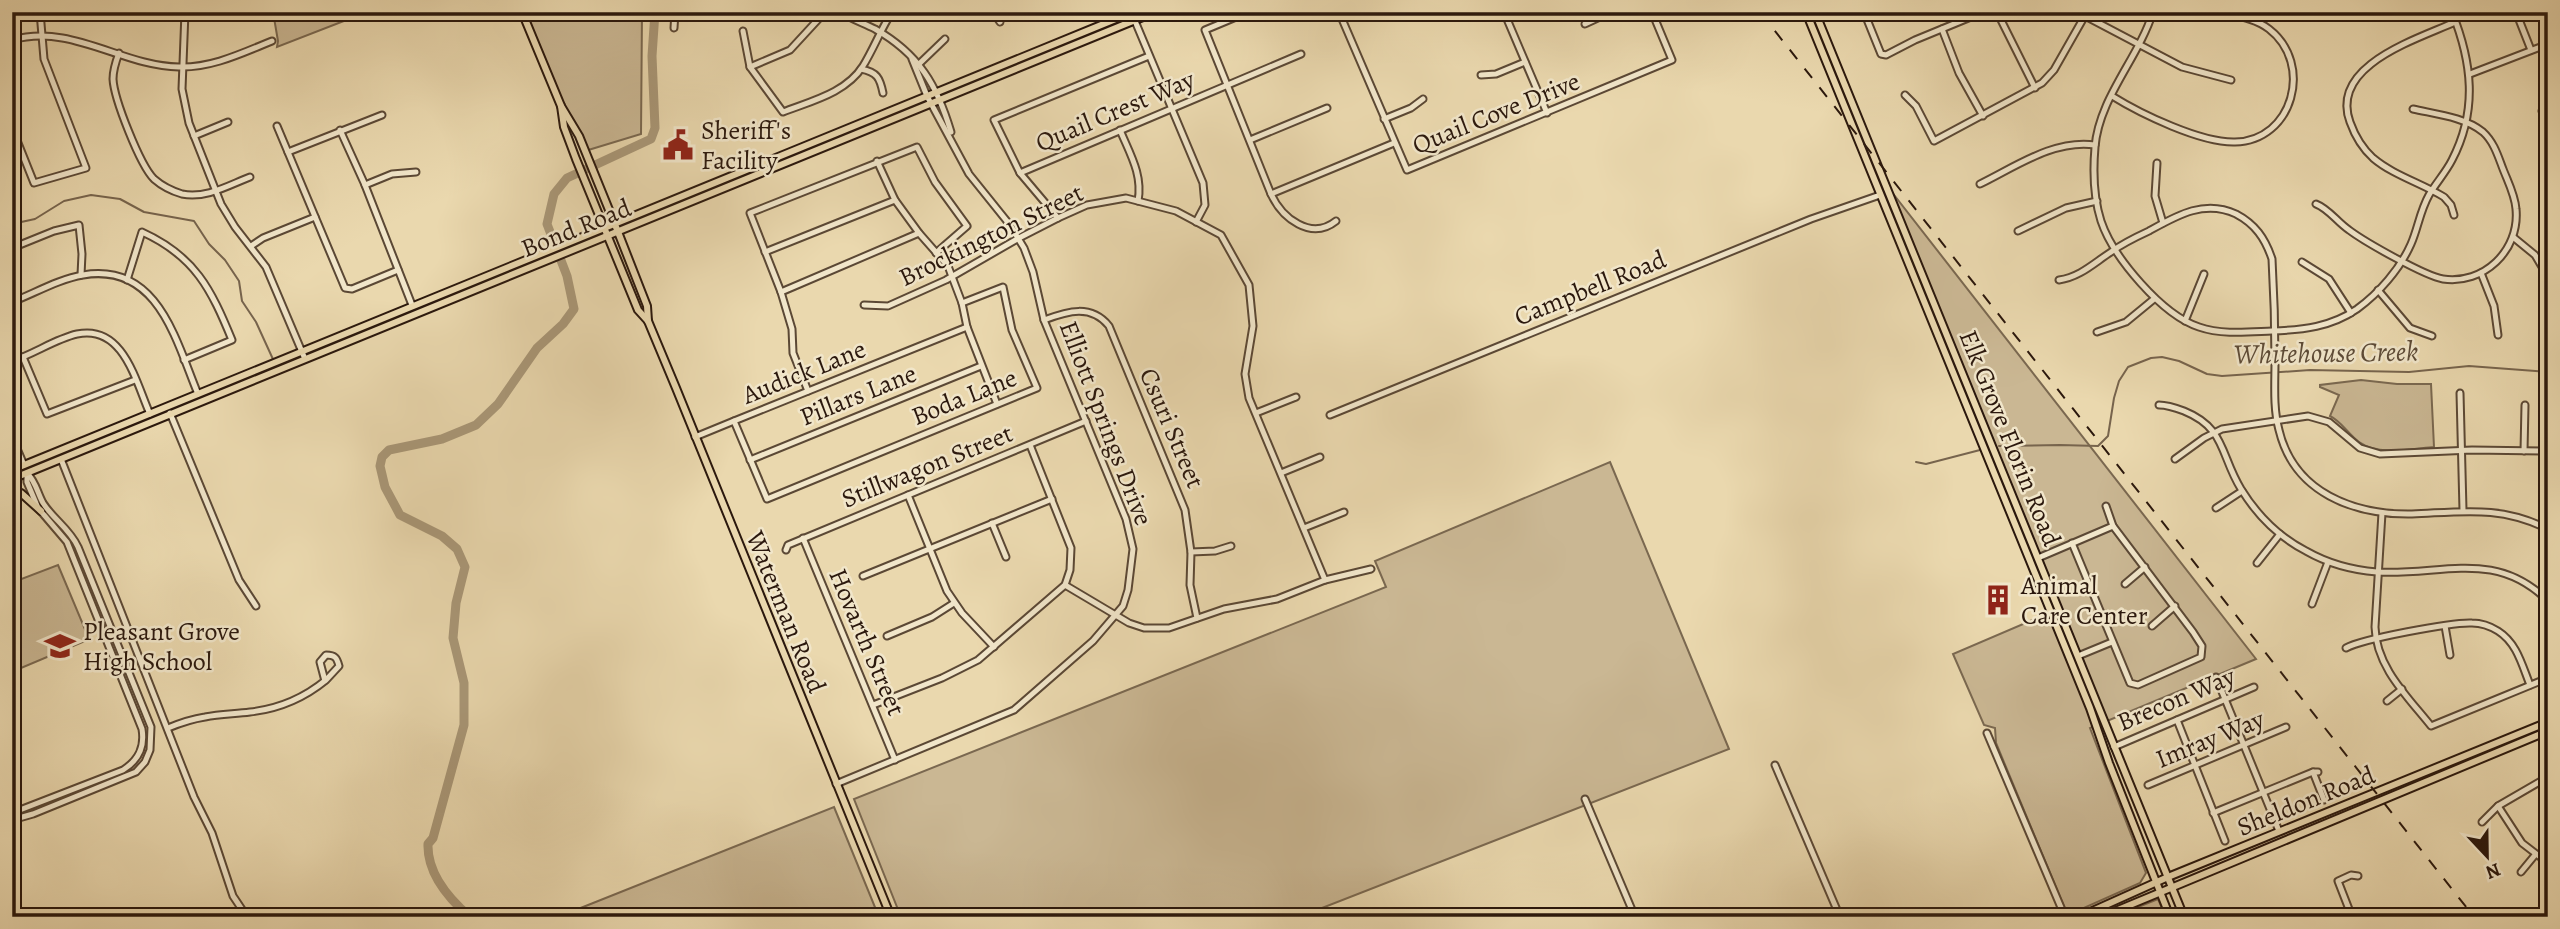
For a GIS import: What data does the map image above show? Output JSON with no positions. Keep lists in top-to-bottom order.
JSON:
{
  "streets": {
    "main road": [
      "Bond Road",
      "Elk Grove Florin Road",
      "Waterman Road",
      "Sheldon Road"
    ],
    "street": [
      "Quail Crest Way",
      "Quail Cove Drive",
      "Brockington Street",
      "Campbell Road",
      "Audick Lane",
      "Pillars Lane",
      "Boda Lane",
      "Elliott Springs Drive",
      "Csuri Street",
      "Stillwagon Street",
      "Hovarth Street",
      "Brecon Way",
      "Imray Way"
    ]
  },
  "crossings": [
    ["Bond Road", "Waterman Road"],
    ["Brockington Street", "Elliott Springs Drive"],
    ["Campbell Road", "Elk Grove Florin Road"],
    ["Audick Lane", "Pillars Lane"],
    ["Audick Lane", "Boda Lane"],
    ["Elliott Springs Drive", "Csuri Street"],
    ["Elliott Springs Drive", "Stillwagon Street"],
    ["Elliott Springs Drive", "Waterman Road"],
    ["Elliott Springs Drive", "Hovarth Street"],
    ["Elk Grove Florin Road", "Brecon Way"],
    ["Elk Grove Florin Road", "Sheldon Road"],
    ["Stillwagon Street", "Hovarth Street"]
  ],
  "water": ["Whitehouse Creek"],
  "places": {
    "public building": ["Sheriff's Facility"],
    "building": ["Animal Care Center"],
    "school or university": ["Pleasant Grove High School"]
  },
  "north": "bottom"
}
